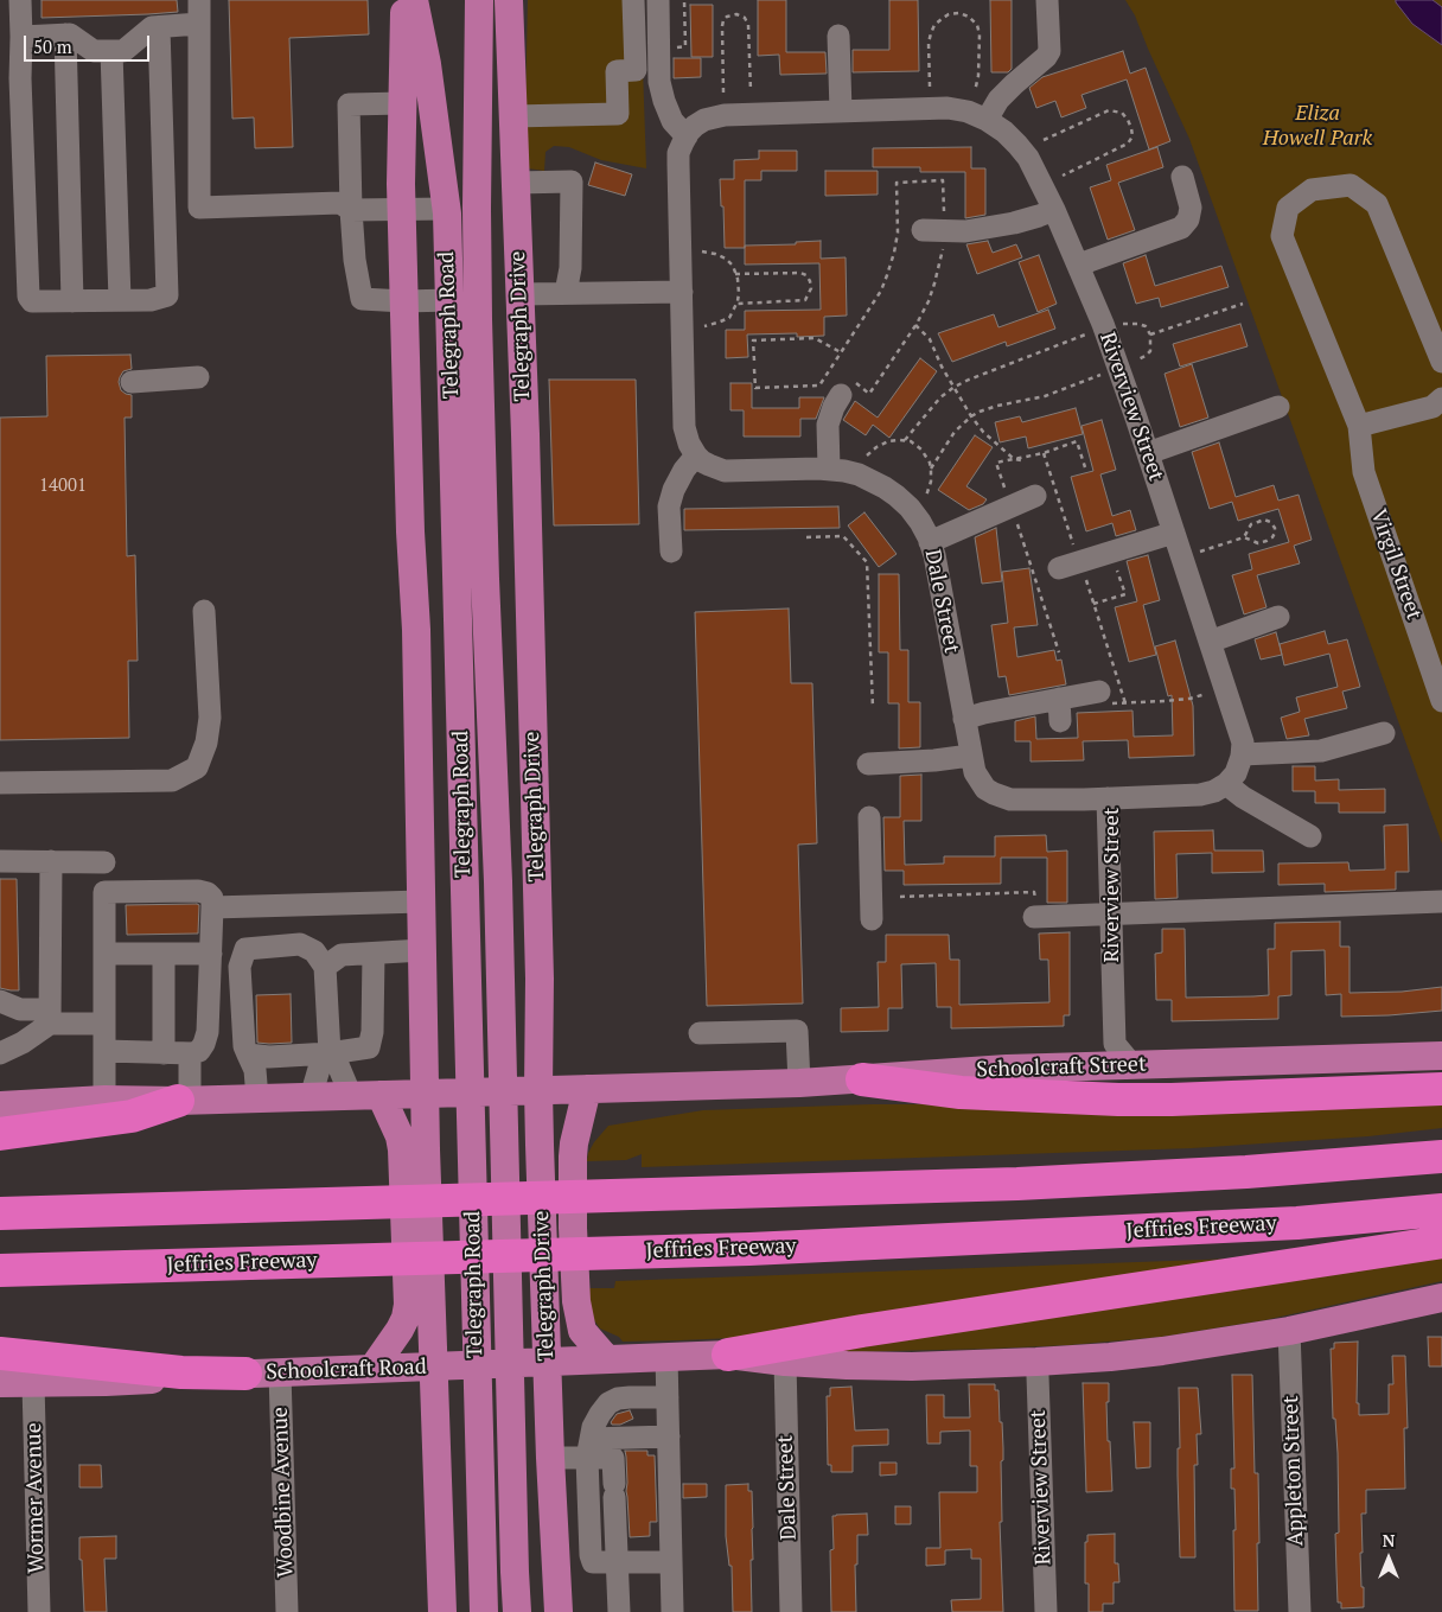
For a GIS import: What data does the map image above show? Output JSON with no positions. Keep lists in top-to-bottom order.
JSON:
{
  "streets": {
    "highway": ["Jeffries Freeway"],
    "main road": [
      "Telegraph Road",
      "Telegraph Drive",
      "Schoolcraft Street",
      "Schoolcraft Road"
    ],
    "street": [
      "Riverview Street",
      "Virgil Street",
      "Dale Street",
      "Appleton Street",
      "Woodbine Avenue",
      "Wormer Avenue"
    ]
  },
  "crossings": [
    ["Telegraph Drive", "Schoolcraft Road"],
    ["Riverview Street", "Dale Street"],
    ["Riverview Street", "Schoolcraft Street"],
    ["Schoolcraft Road", "Woodbine Avenue"],
    ["Schoolcraft Road", "Wormer Avenue"]
  ],
  "parks": ["Eliza Howell Park"],
  "house_numbers": ["14001"],
  "scale_bar": "50 m",
  "north": "top"
}
